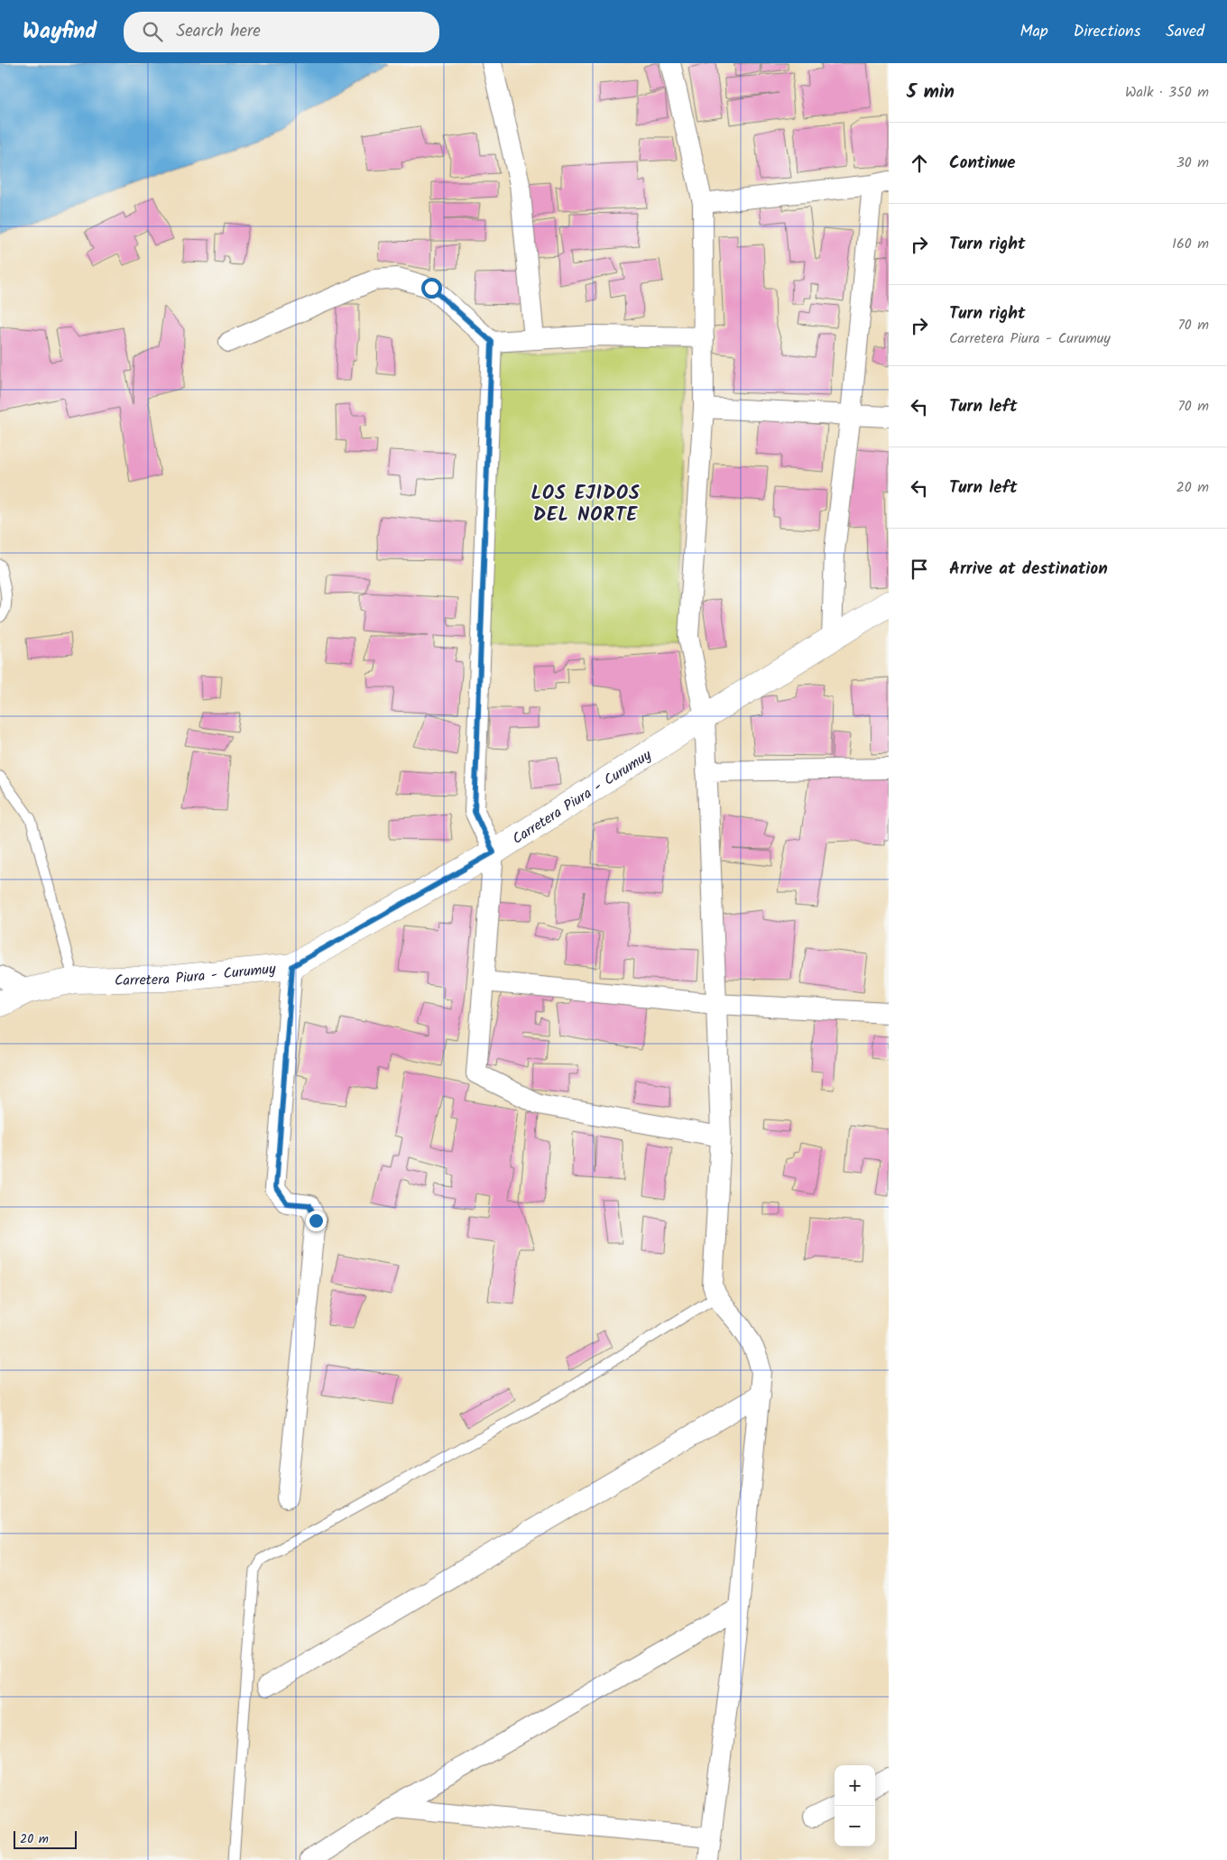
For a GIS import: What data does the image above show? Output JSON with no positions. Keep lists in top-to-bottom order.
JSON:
{
  "streets": {
    "main road": ["Carretera Piura - Curumuy"]
  },
  "districts": ["LOS EJIDOS DEL NORTE"],
  "scale_bar": "20 m",
  "page": {
    "header": "Wayfind",
    "search": "Search here",
    "nav": ["Map", "Directions", "Saved"],
    "heading": ["5 min", "Walk · 350 m"],
    "list": [
      ["Continue", "30 m"],
      ["Turn right", "160 m"],
      ["Turn right", "Carretera Piura - Curumuy", "70 m"],
      ["Turn left", "70 m"],
      ["Turn left", "20 m"],
      "Arrive at destination"
    ],
    "map_buttons": ["+", "−"],
    "scale": "20 m"
  }
}
